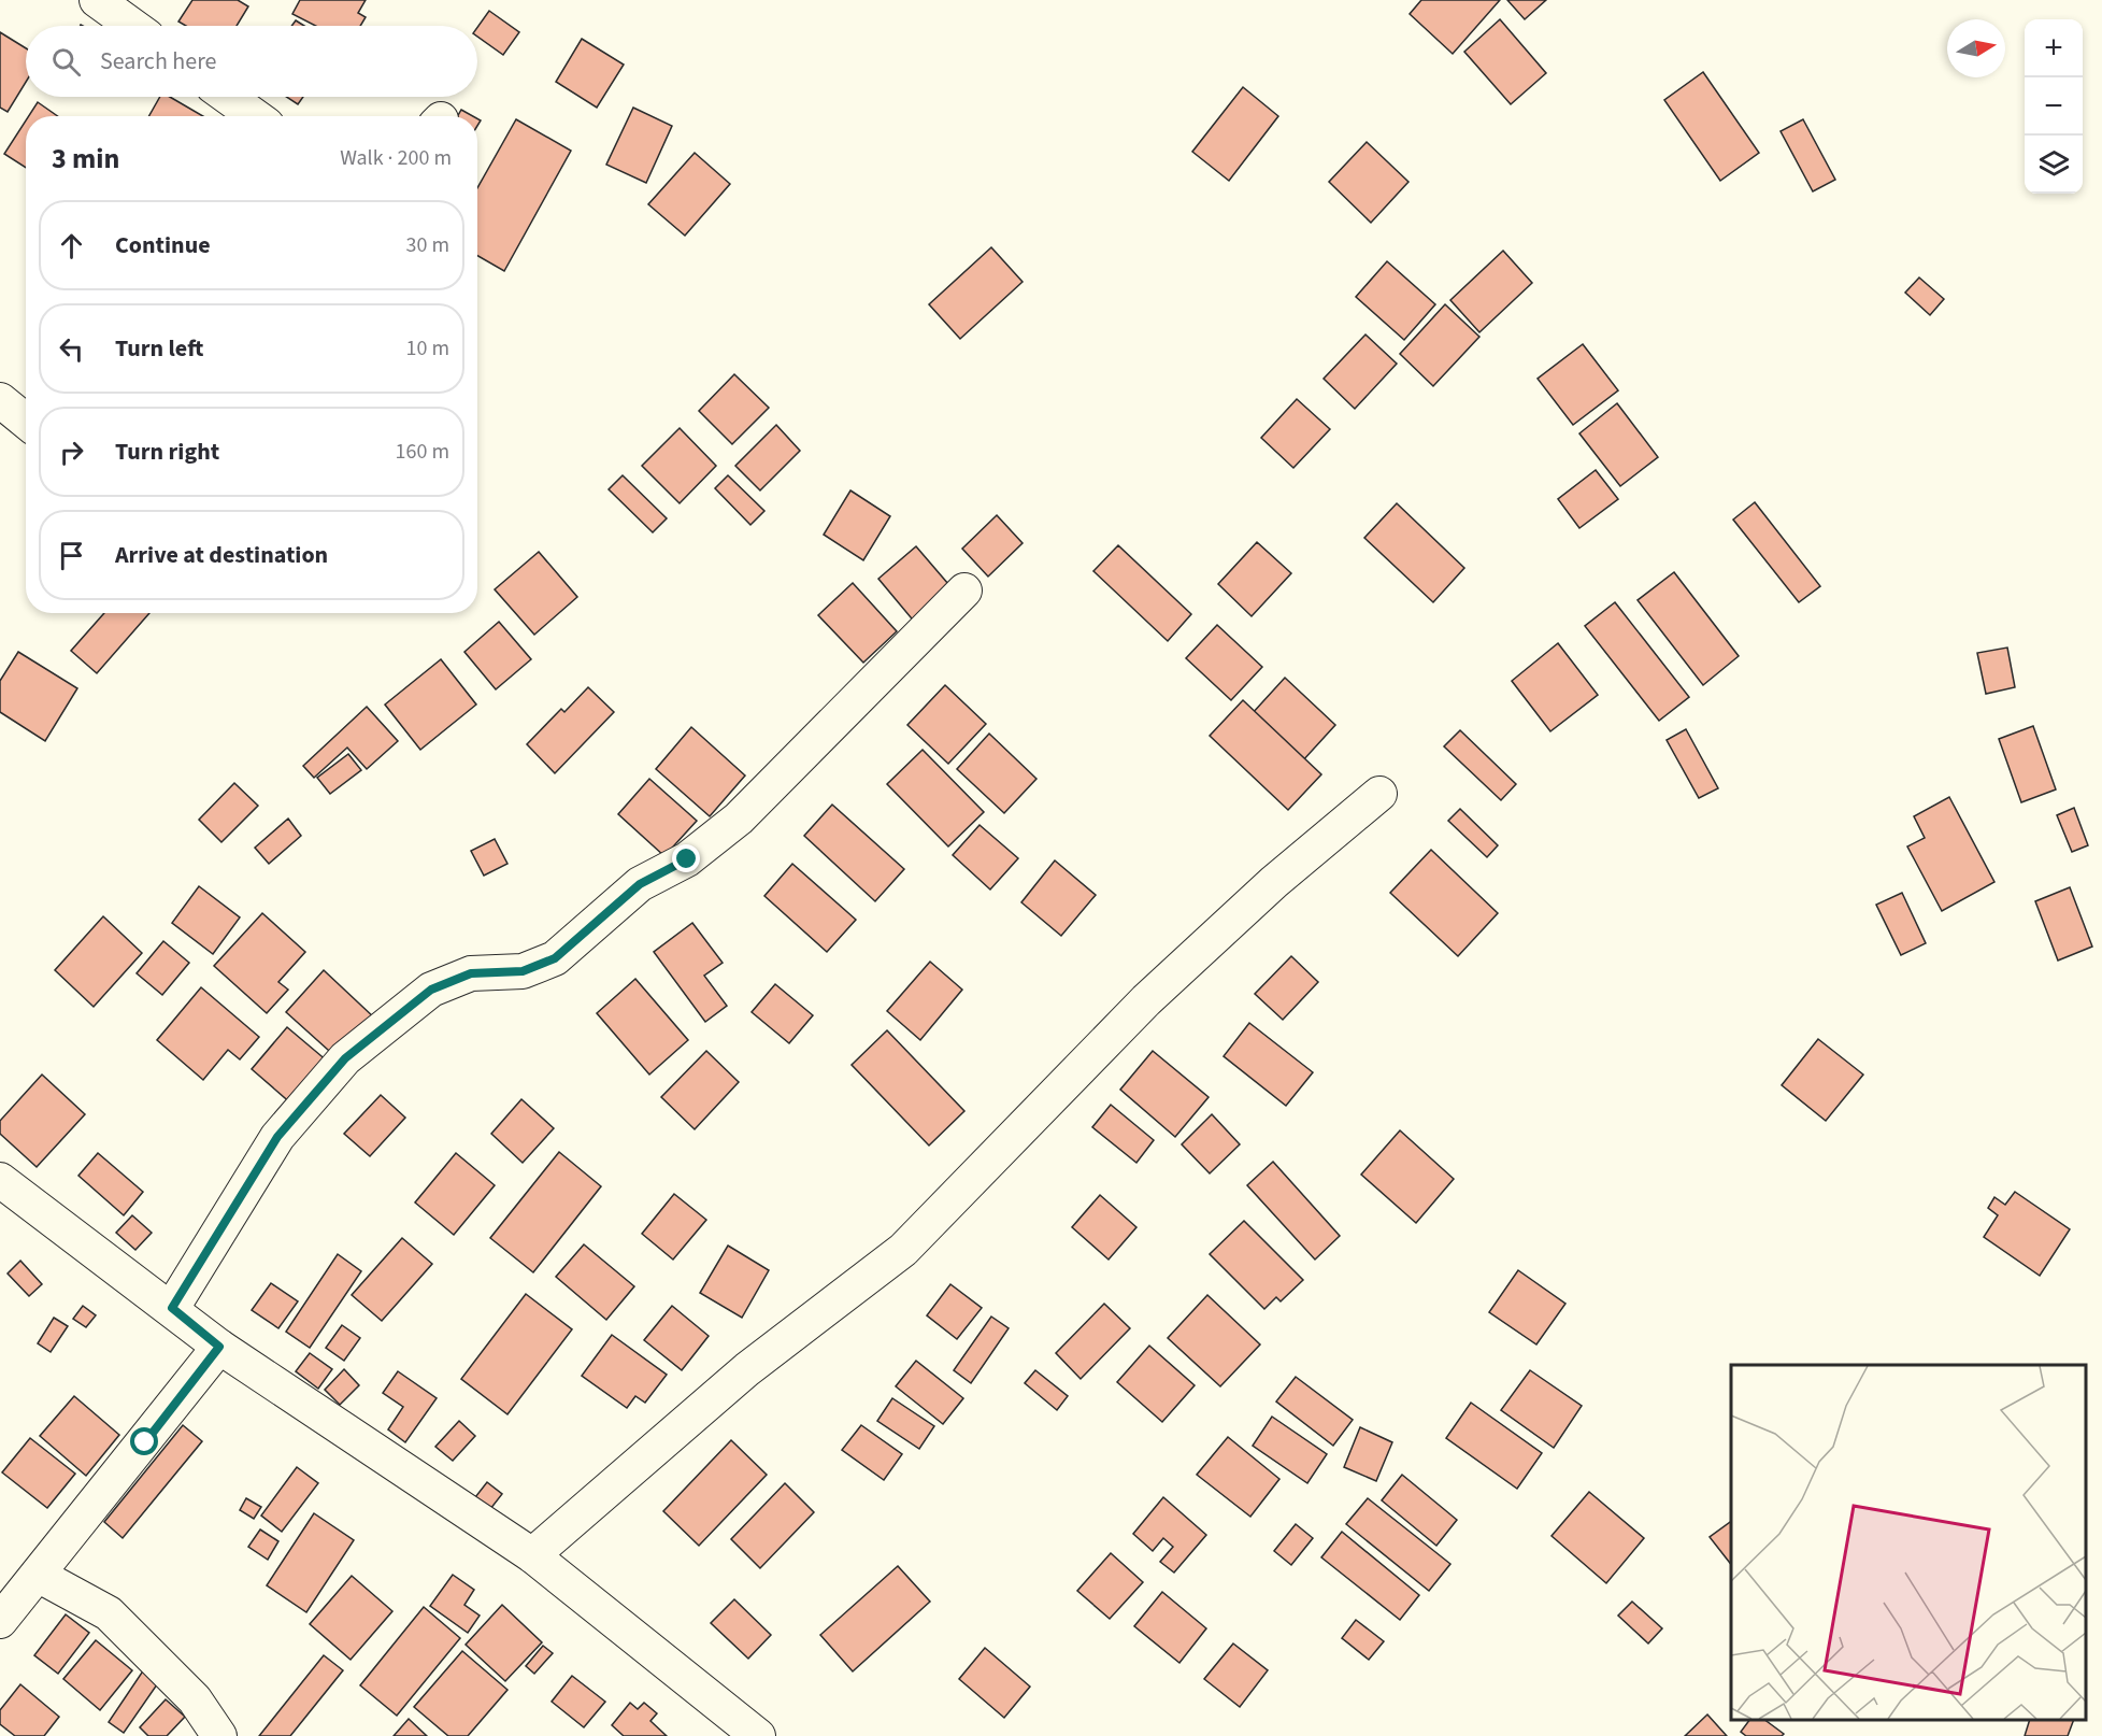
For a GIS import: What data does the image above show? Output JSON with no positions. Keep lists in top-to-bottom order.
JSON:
{
  "north": "right",
  "page": {
    "map_buttons": ["+", "−"],
    "search": "Search here",
    "heading": ["3 min", "Walk · 200 m"],
    "list": [
      ["Continue", "30 m"],
      ["Turn left", "10 m"],
      ["Turn right", "160 m"],
      "Arrive at destination"
    ]
  }
}
